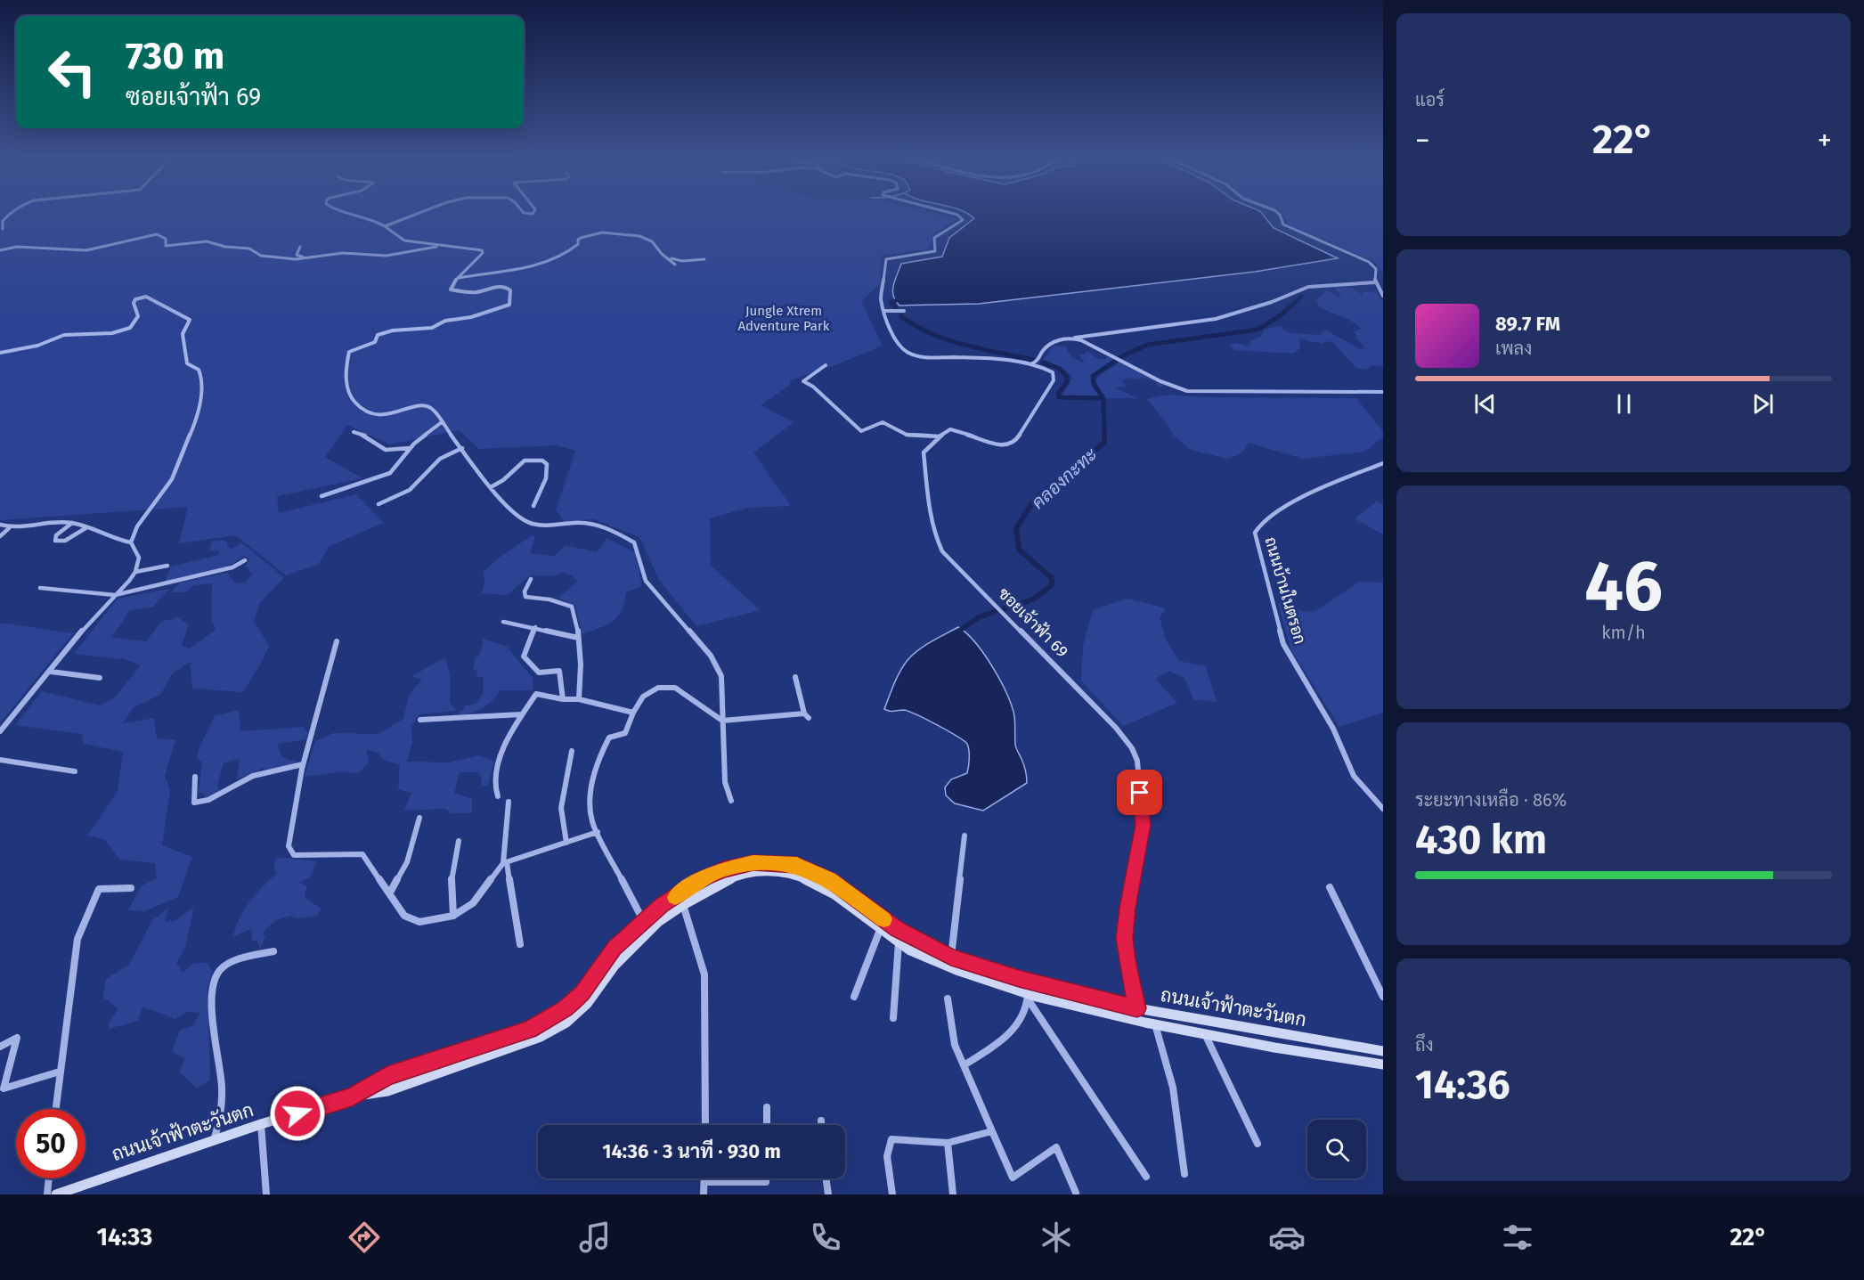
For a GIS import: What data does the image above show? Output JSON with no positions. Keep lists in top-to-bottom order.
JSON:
{
  "streets": {
    "main road": ["ถนนเจ้าฟ้าตะวันตก"],
    "street": ["ถนนบ้านในตรอก", "ซอยเจ้าฟ้า 69"]
  },
  "crossings": [
    ["ซอยเจ้าฟ้า 69", "ถนนเจ้าฟ้าตะวันตก"]
  ],
  "water": ["คลองกะทะ"],
  "parks": ["Jungle Xtrem Adventure Park"],
  "page": {
    "tile": [
      "แอร์",
      ["46", "km/h"],
      ["ระยะทางเหลือ · 86%", "430 km"],
      ["ถึง", "14:36"]
    ],
    "turn": ["730 m", "ซอยเจ้าฟ้า 69"],
    "heat": ["−", "22°", "+"],
    "song": ["89.7 FM", "เพลง"],
    "limit": "50",
    "trip": "14:36 · 3 นาที · 930 m",
    "tabs": ["14:33", "22°"]
  }
}
